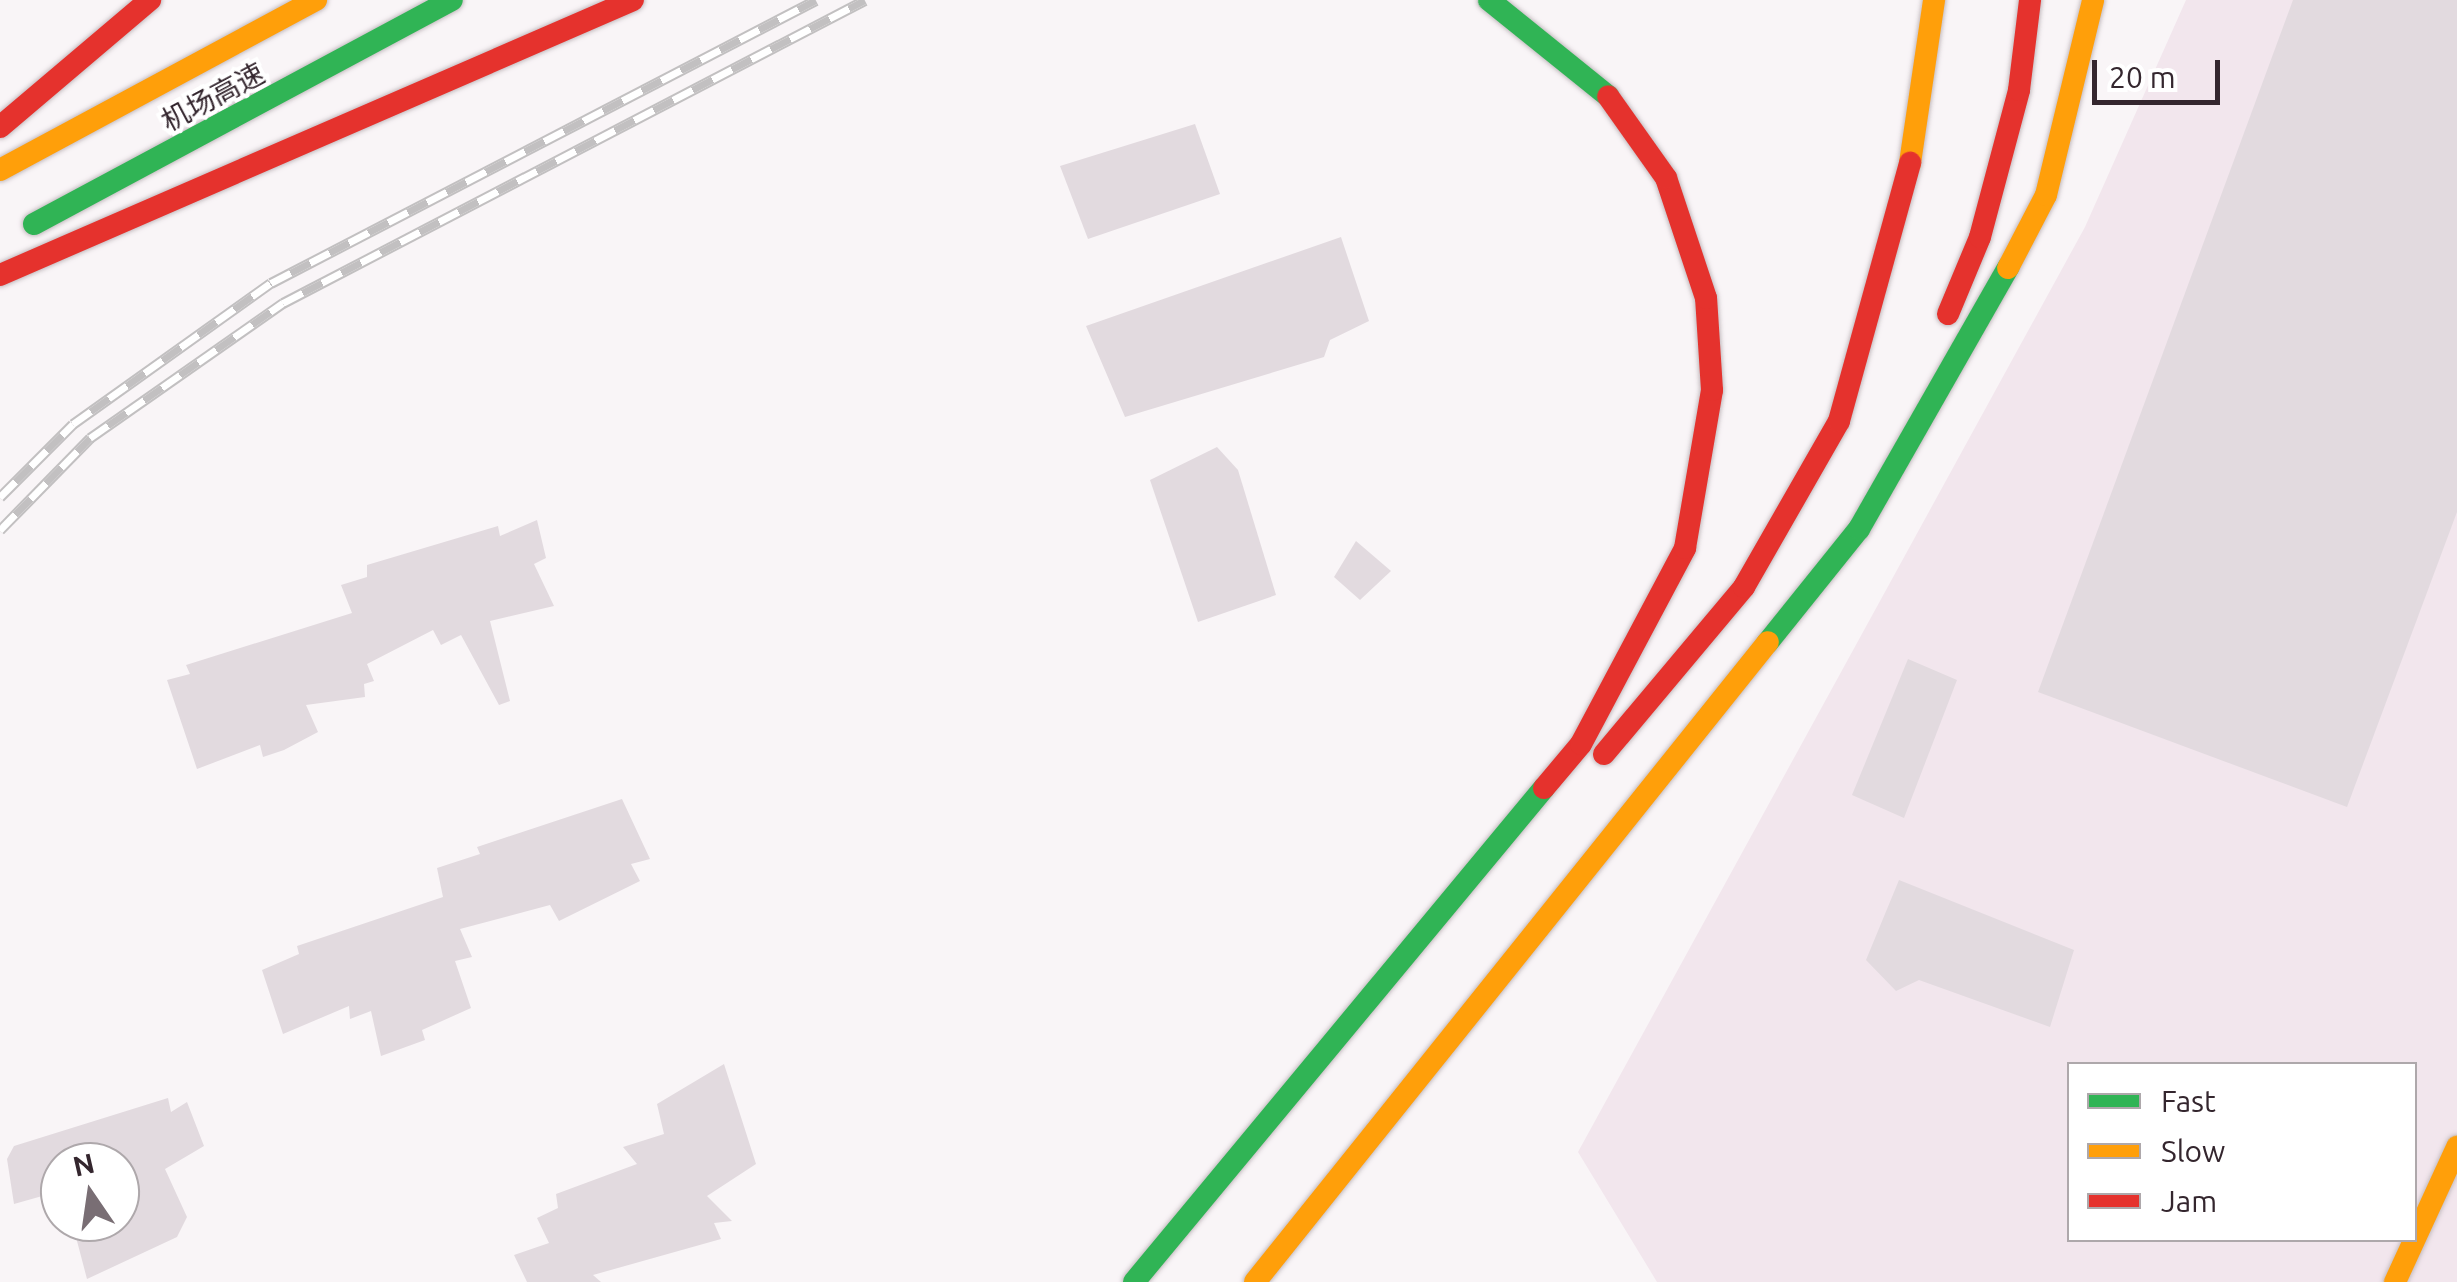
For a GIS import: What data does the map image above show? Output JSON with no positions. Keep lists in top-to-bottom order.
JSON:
{
  "streets": {
    "main road": ["机场高速"]
  },
  "legend": ["Fast", "Slow", "Jam"],
  "scale_bar": "20 m",
  "north": "top"
}
